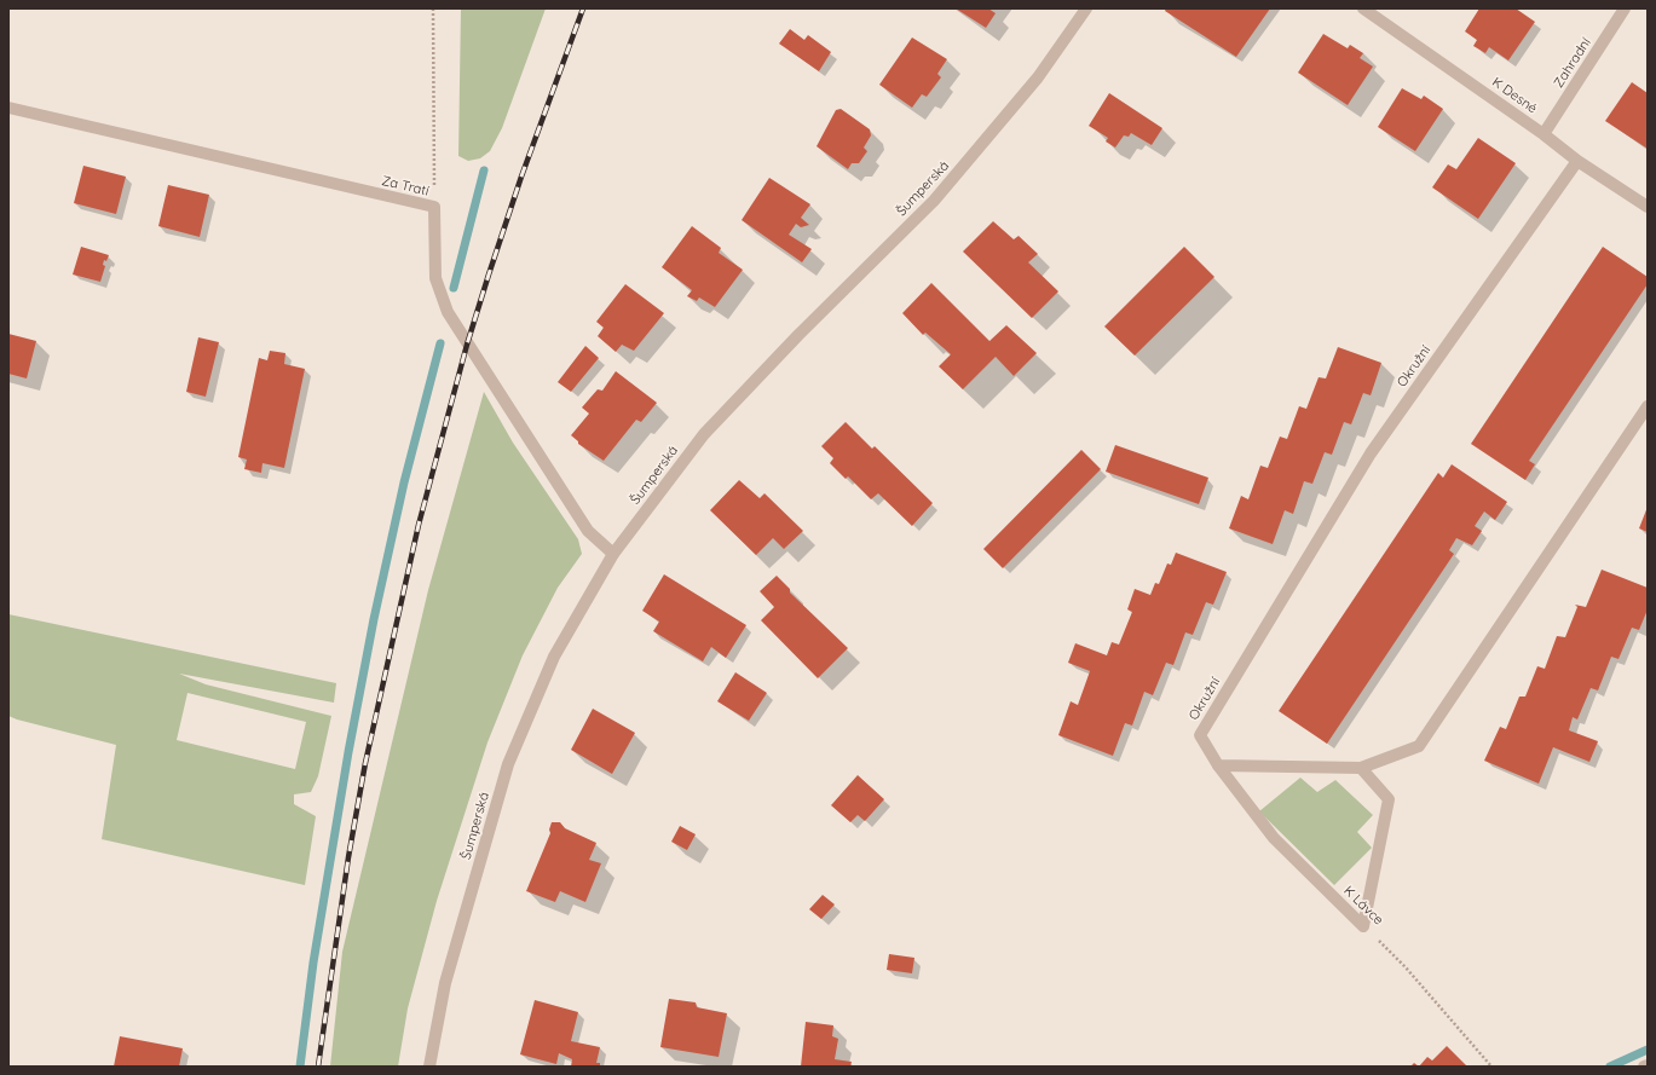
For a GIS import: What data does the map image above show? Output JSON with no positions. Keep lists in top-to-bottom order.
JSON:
{
  "streets": {
    "street": [
      "Zahradní",
      "K Desné",
      "Za Tratí",
      "Šumperská",
      "Okružní",
      "K Lávce"
    ]
  },
  "crossings": [
    ["Zahradní", "K Desné"],
    ["K Desné", "Okružní"],
    ["Za Tratí", "Šumperská"],
    ["Okružní", "K Lávce"]
  ]
}
